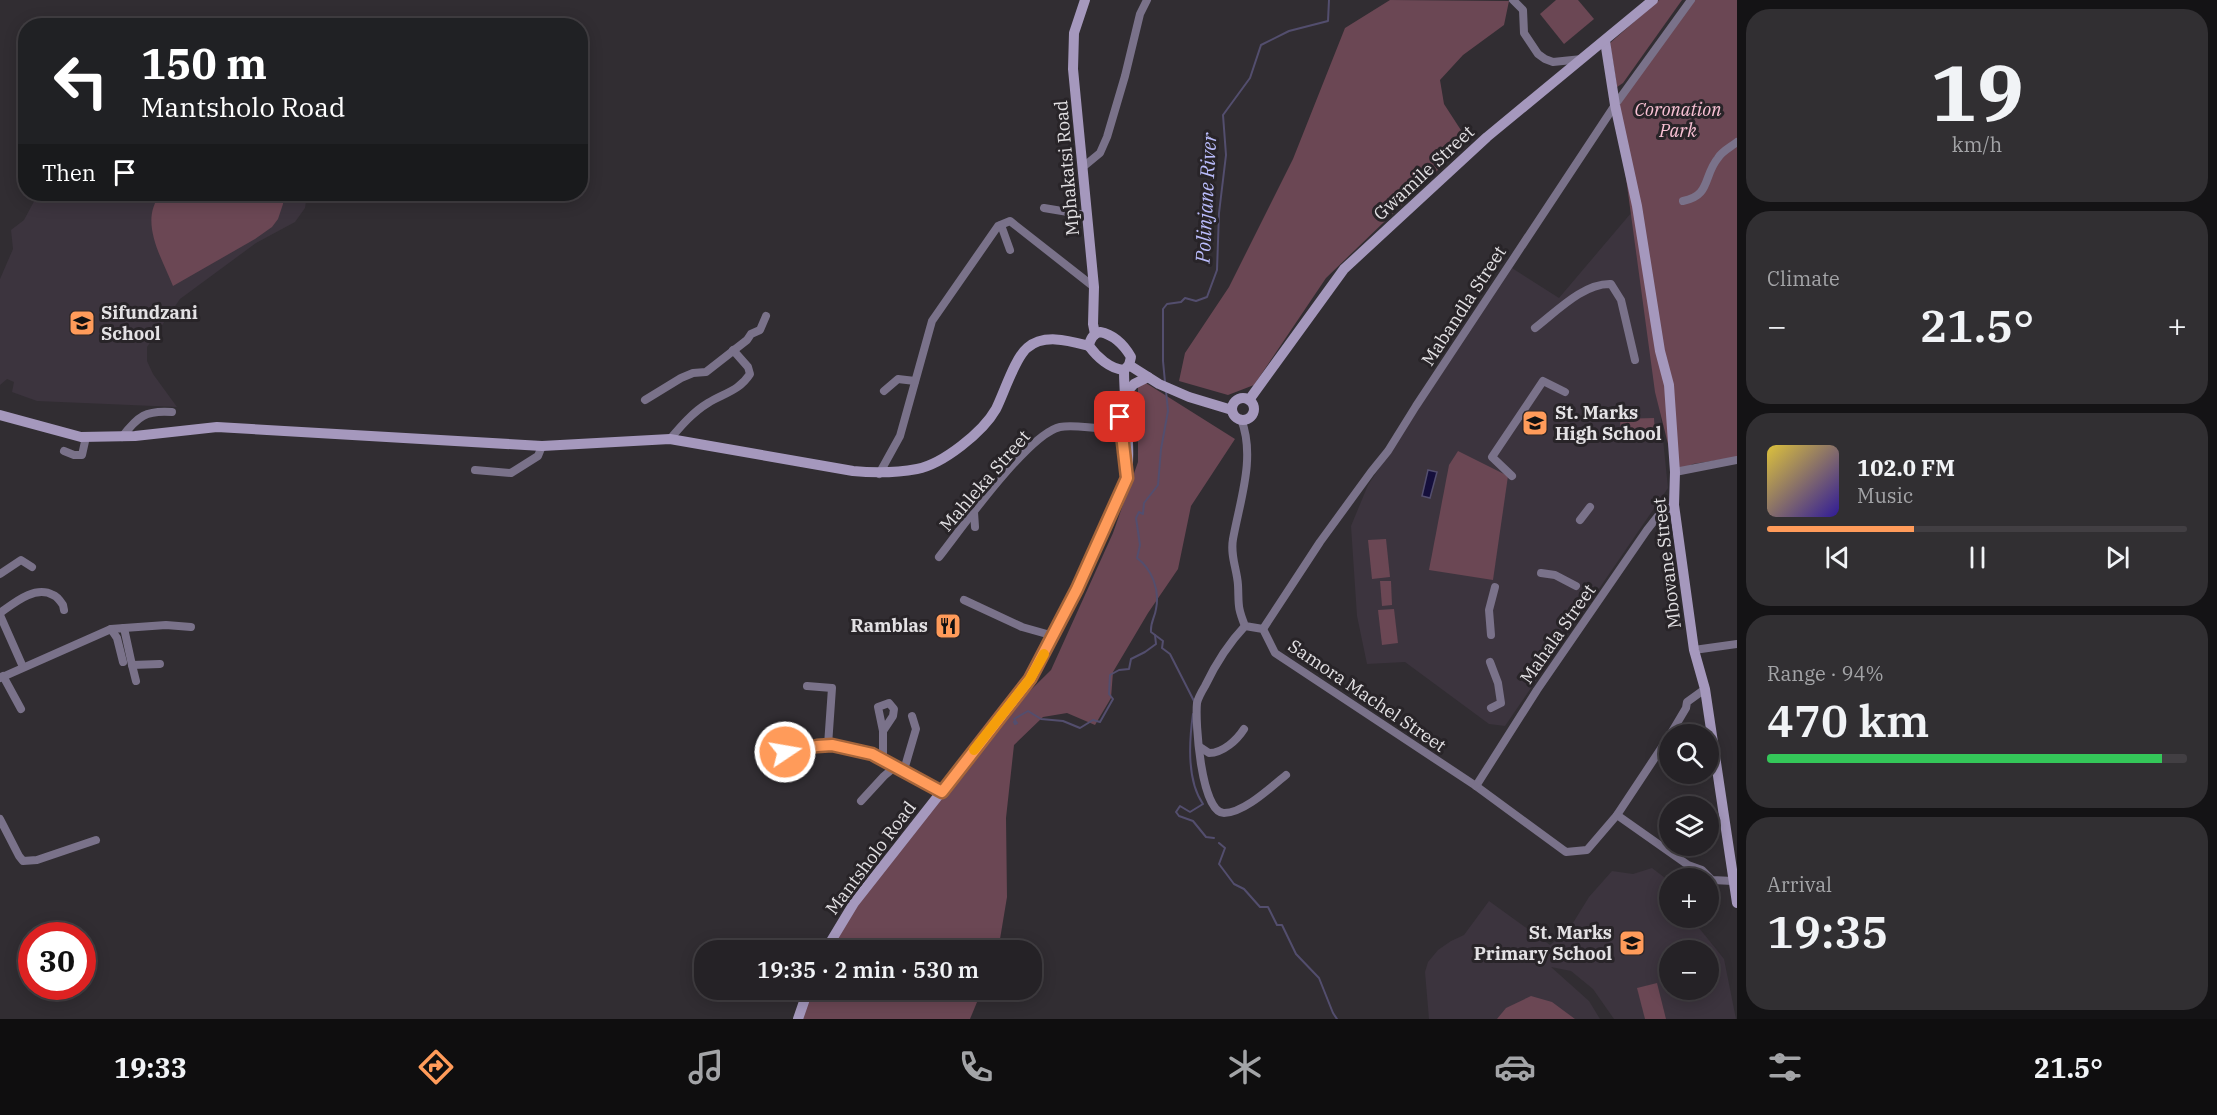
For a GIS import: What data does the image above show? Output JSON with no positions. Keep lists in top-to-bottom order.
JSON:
{
  "streets": {
    "main road": [
      "Mphakatsi Road",
      "Gwamile Street",
      "Mbovane Street",
      "Mantsholo Road"
    ],
    "street": [
      "Mabandla Street",
      "Mahleka Street",
      "Mahala Street",
      "Samora Machel Street"
    ]
  },
  "crossings": [
    ["Gwamile Street", "Mbovane Street"],
    ["Mabandla Street", "Mbovane Street"],
    ["Mabandla Street", "Samora Machel Street"],
    ["Mahleka Street", "Mantsholo Road"],
    ["Mbovane Street", "Mahala Street"],
    ["Mbovane Street", "Samora Machel Street"],
    ["Mahala Street", "Samora Machel Street"]
  ],
  "water": ["Polinjane River"],
  "parks": ["Coronation Park"],
  "places": {
    "school or university": ["Sifundzani School", "St. Marks High School", "St. Marks Primary School"],
    "restaurant": ["Ramblas"]
  },
  "page": {
    "tile": [
      ["19", "km/h"],
      "Climate",
      ["Range · 94%", "470 km"],
      ["Arrival", "19:35"]
    ],
    "turn": ["150 m", "Mantsholo Road"],
    "then": "Then",
    "heat": ["−", "21.5°", "+"],
    "song": ["102.0 FM", "Music"],
    "map_buttons": ["+", "−"],
    "limit": "30",
    "trip": "19:35 · 2 min · 530 m",
    "tabs": ["19:33", "21.5°"]
  }
}
